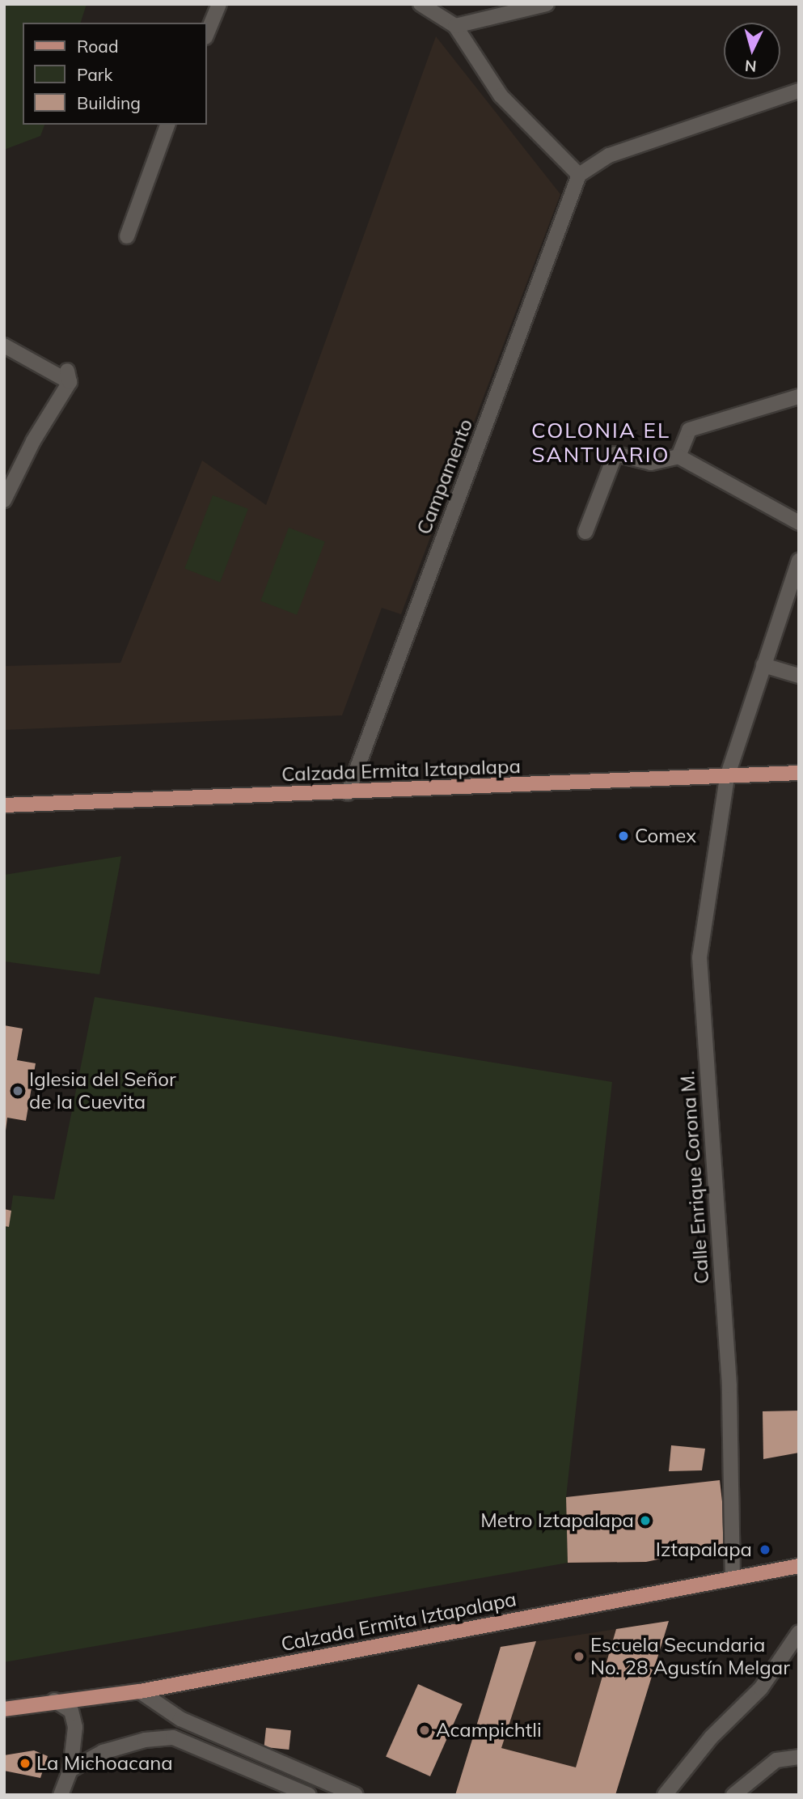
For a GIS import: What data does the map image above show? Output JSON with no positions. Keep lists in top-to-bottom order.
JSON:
{
  "streets": {
    "main road": ["Calzada Ermita Iztapalapa"],
    "street": ["Campamento", "Calle Enrique Corona M."]
  },
  "crossings": [
    ["Campamento", "Calzada Ermita Iztapalapa"],
    ["Calzada Ermita Iztapalapa", "Calle Enrique Corona M."]
  ],
  "districts": ["COLONIA EL SANTUARIO"],
  "places": [
    "Comex",
    "Iglesia del Señor de la Cuevita",
    "Metro Iztapalapa",
    "Iztapalapa",
    "Escuela Secundaria No. 28 Agustín Melgar",
    "Acampichtli",
    "La Michoacana"
  ],
  "legend": ["Road", "Park", "Building"],
  "north": "bottom"
}
